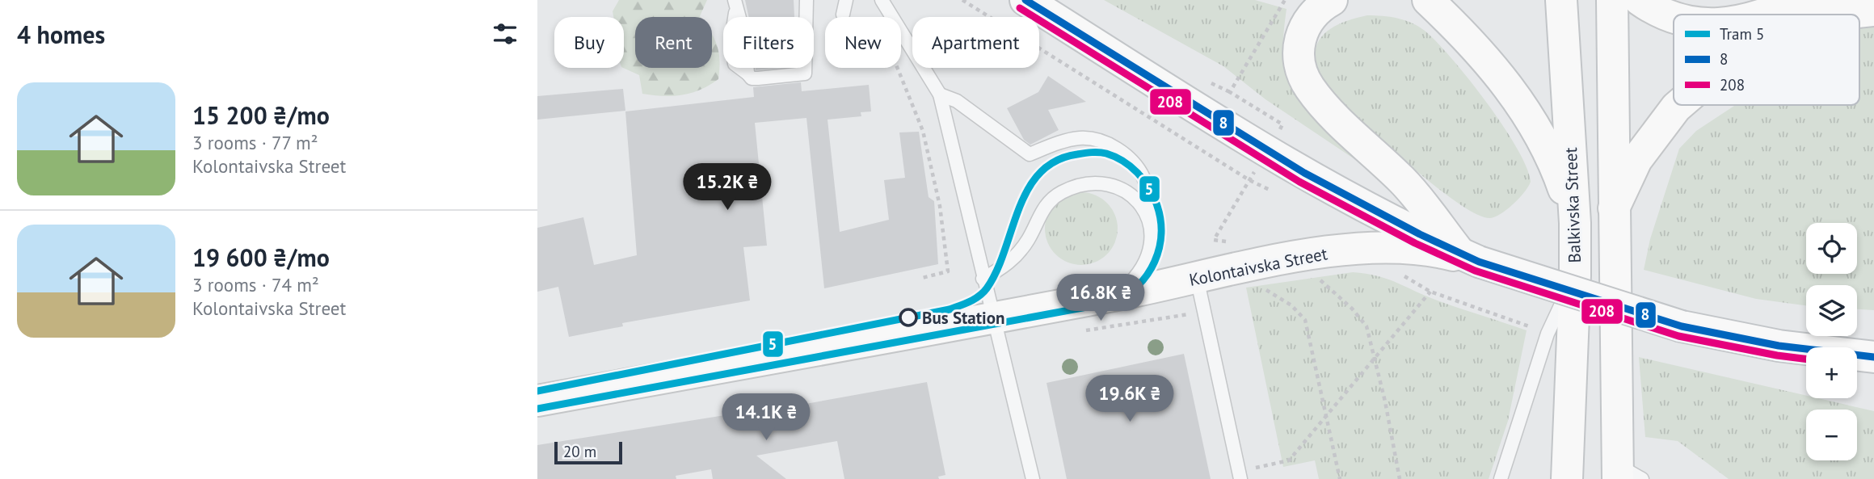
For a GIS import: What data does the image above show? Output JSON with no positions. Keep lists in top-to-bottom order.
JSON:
{
  "streets": {
    "main road": ["Balkivska Street", "Kolontaivska Street"]
  },
  "places": ["Bus Station"],
  "lines": ["transit line 8", "transit line 208", "tram line 5"],
  "legend": ["Tram 5", "8", "208"],
  "scale_bar": "20 m",
  "page": {
    "heading": "4 homes",
    "chip": [
      "Buy",
      "Rent",
      "Filters",
      "New",
      "Apartment"
    ],
    "list": [
      {
        "name": "15 200 ₴/mo",
        "note": "3 rooms · 77 m² · Kolontaivska Street"
      },
      {
        "name": "19 600 ₴/mo",
        "note": "3 rooms · 74 m² · Kolontaivska Street"
      }
    ],
    "price": [
      "15.2K ₴",
      "16.8K ₴",
      "19.6K ₴",
      "14.1K ₴"
    ],
    "map_buttons": ["+", "−"],
    "scale": "20 m"
  }
}
